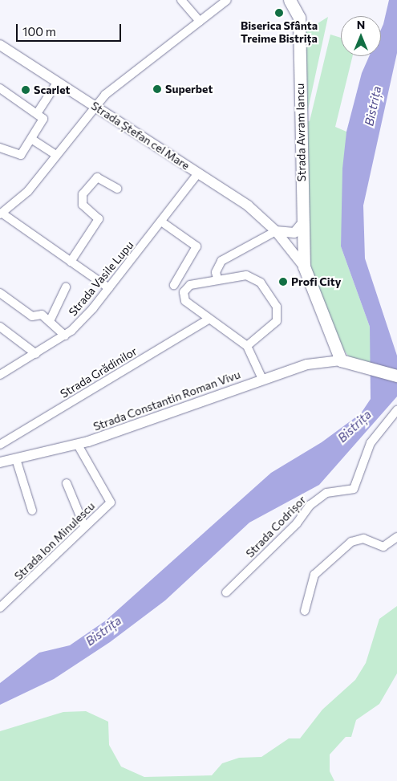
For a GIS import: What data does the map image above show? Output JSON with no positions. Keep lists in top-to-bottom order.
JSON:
{
  "streets": {
    "main road": ["Strada Avram Iancu", "Strada Ștefan cel Mare"],
    "street": [
      "Strada Vasile Lupu",
      "Strada Grădinilor",
      "Strada Constantin Roman Vivu",
      "Strada Codrișor",
      "Strada Ion Minulescu"
    ]
  },
  "crossings": [
    ["Strada Avram Iancu", "Strada Ștefan cel Mare"],
    ["Strada Ștefan cel Mare", "Strada Vasile Lupu"],
    ["Strada Ștefan cel Mare", "Strada Constantin Roman Vivu"],
    ["Strada Constantin Roman Vivu", "Strada Ion Minulescu"]
  ],
  "water": ["Bistrița"],
  "places": [
    "Biserica Sfânta Treime Bistrița",
    "Superbet",
    "Scarlet",
    "Profi City"
  ],
  "scale_bar": "100 m",
  "north": "top"
}
